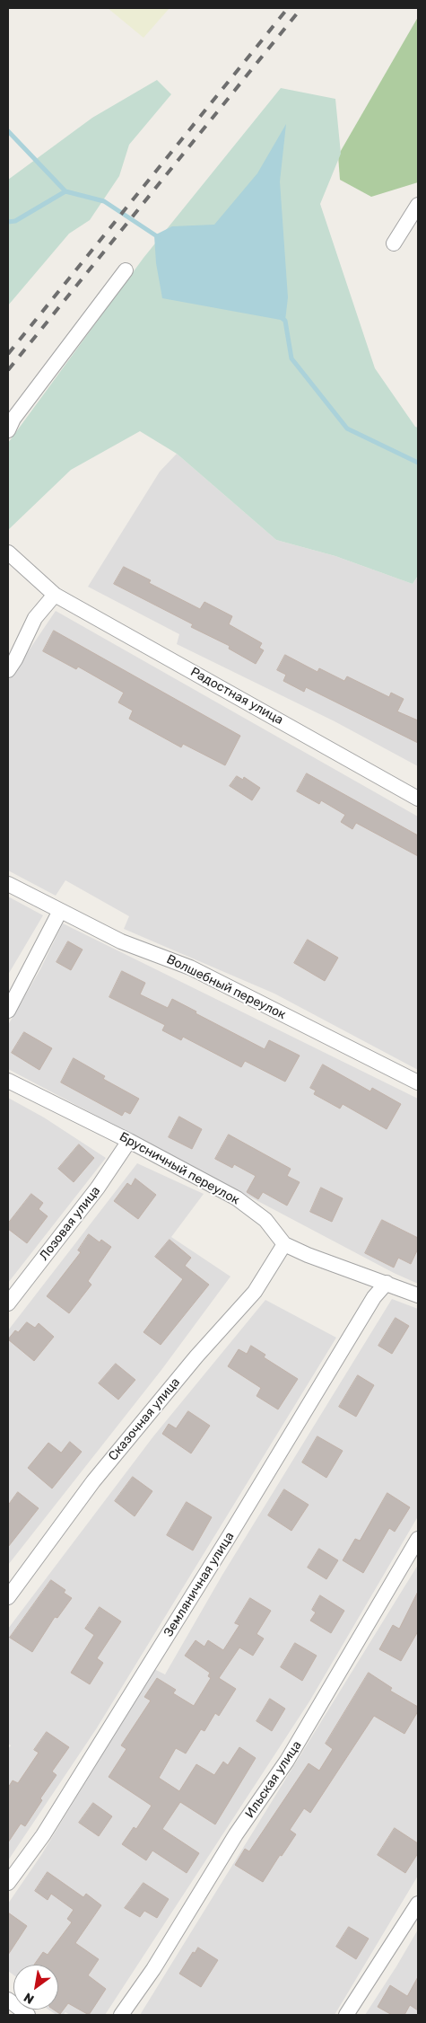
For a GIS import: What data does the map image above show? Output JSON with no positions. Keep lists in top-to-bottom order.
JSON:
{
  "streets": {
    "street": [
      "Радостная улица",
      "Волшебный переулок",
      "Брусничный переулок",
      "Лозовая улица",
      "Сказочная улица",
      "Земляничная улица",
      "Ильская улица"
    ]
  },
  "crossings": [
    ["Брусничный переулок", "Лозовая улица"],
    ["Брусничный переулок", "Сказочная улица"],
    ["Брусничный переулок", "Земляничная улица"]
  ],
  "north": "bottom left"
}
